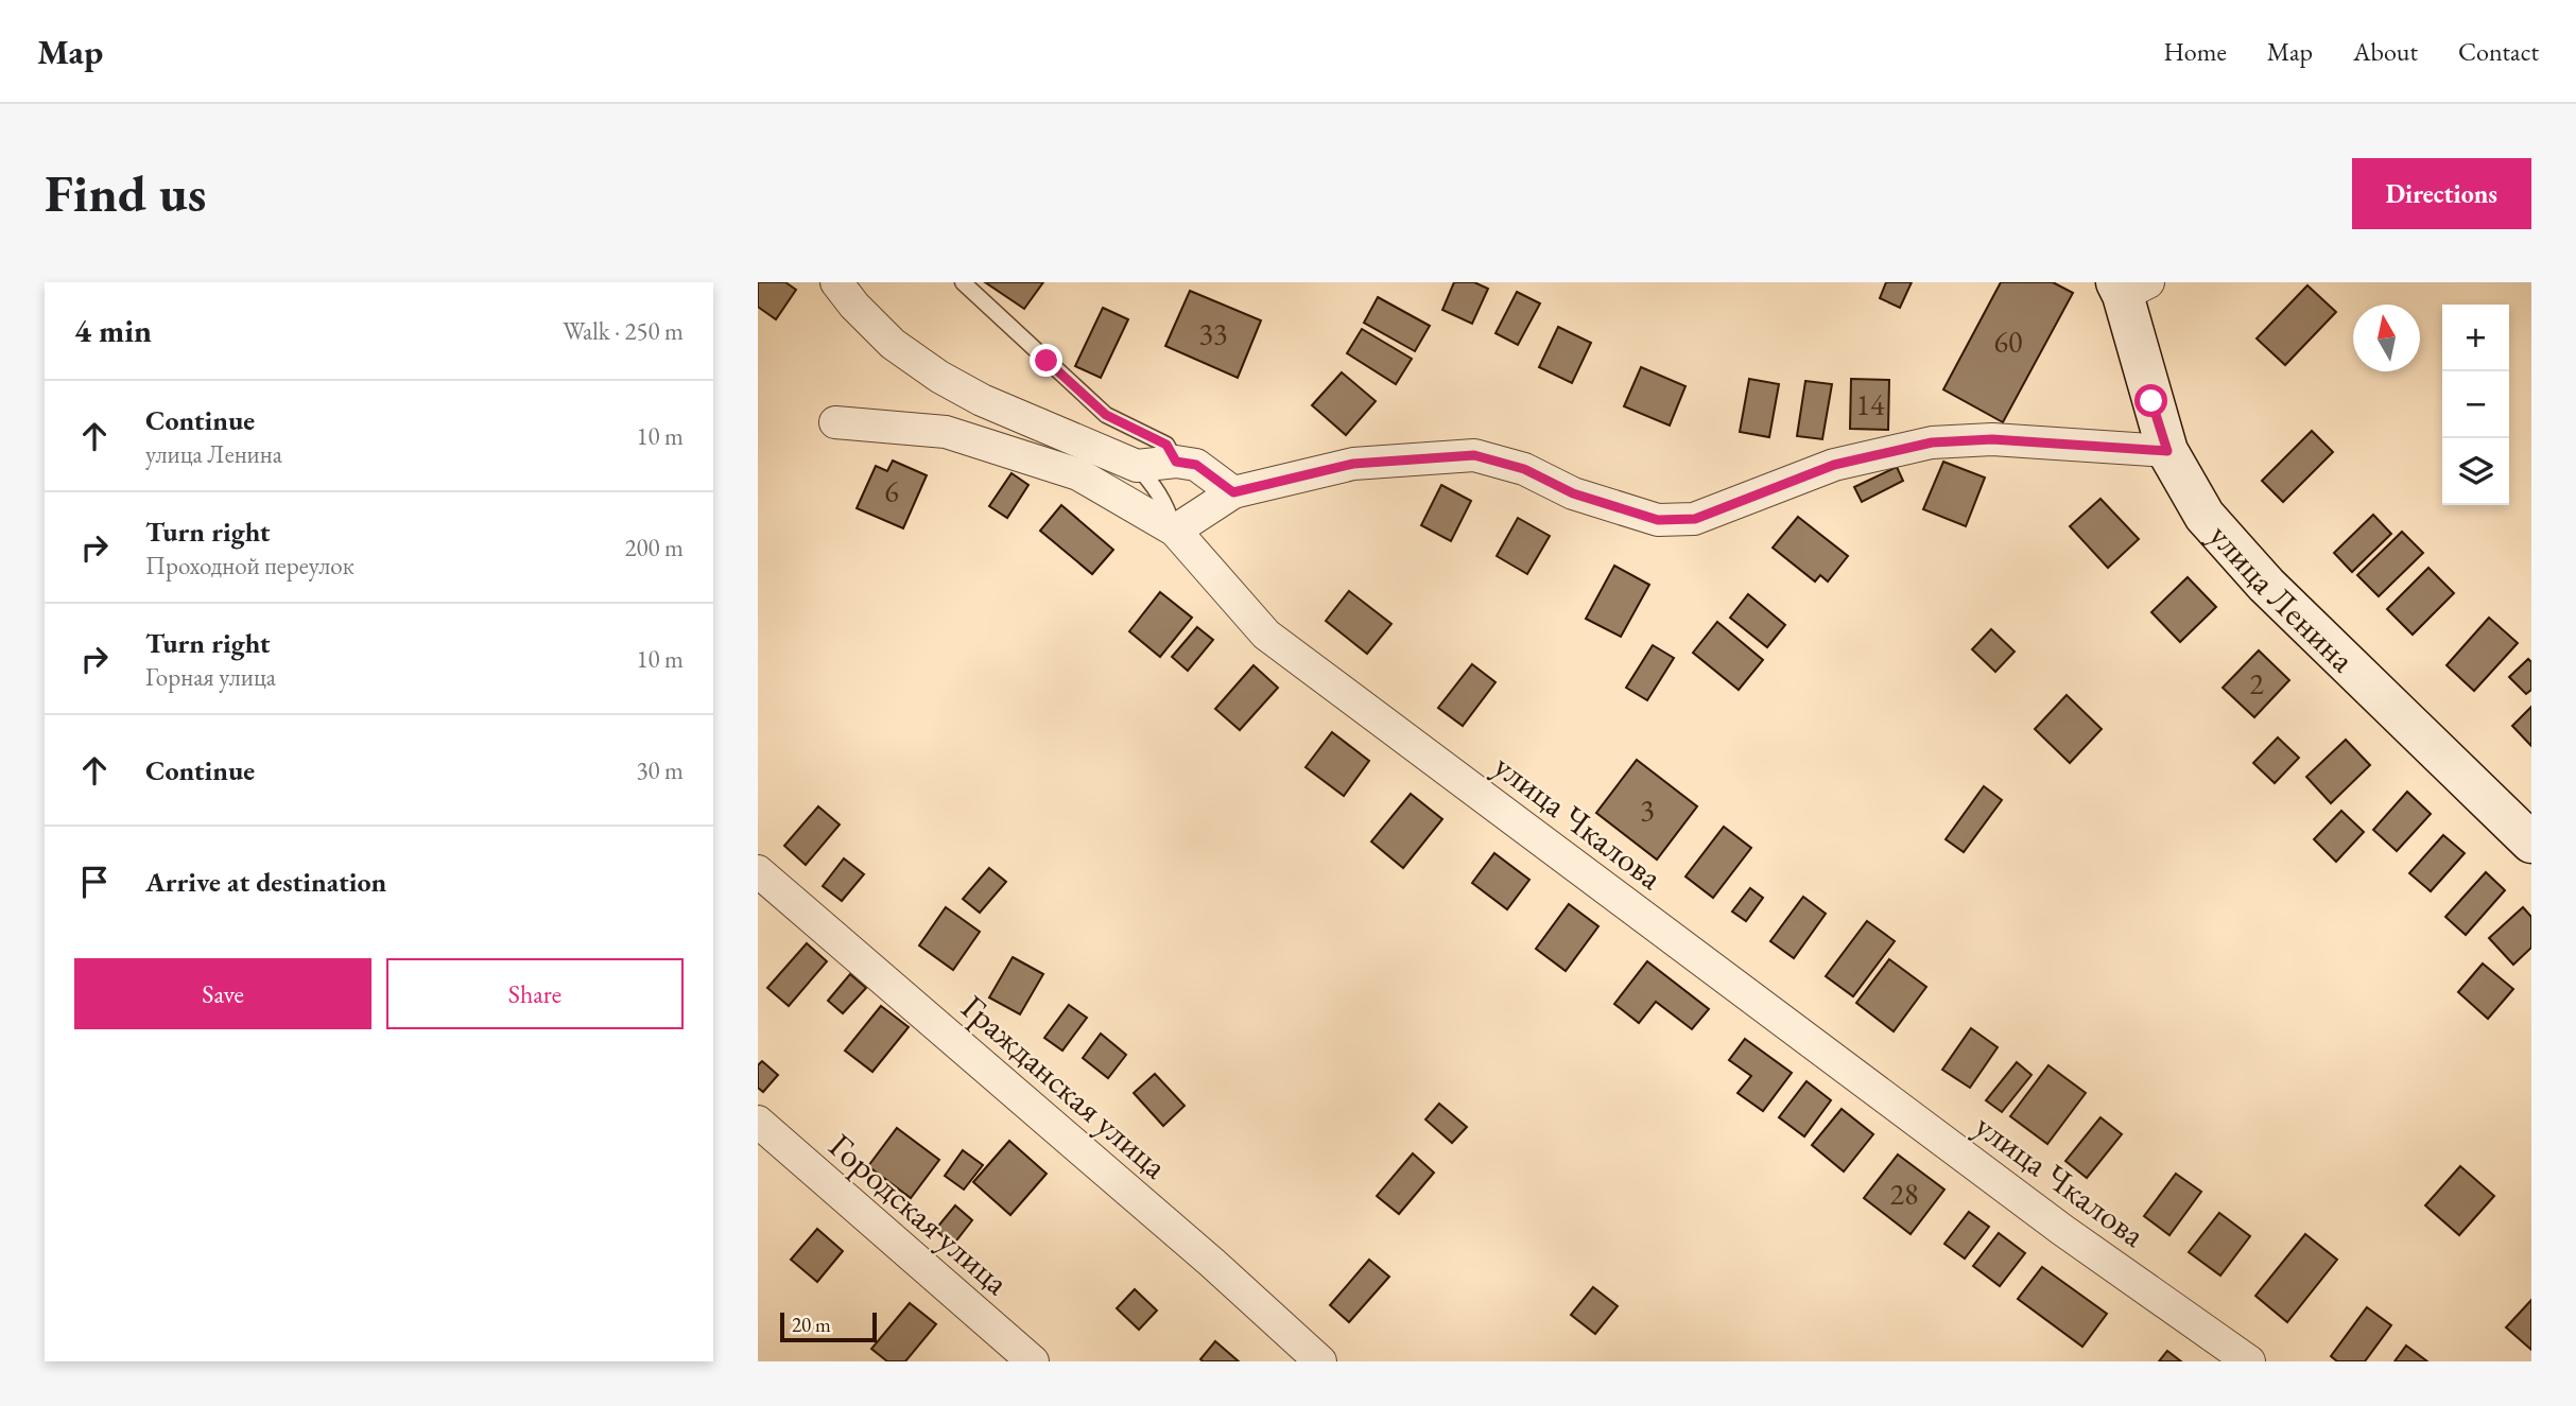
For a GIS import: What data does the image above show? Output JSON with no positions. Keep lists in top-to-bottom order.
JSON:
{
  "streets": {
    "main road": ["улица Ленина"],
    "street": ["улица Чкалова", "Гражданская улица", "Городская улица"]
  },
  "house_numbers": [
    "33",
    "60",
    "14",
    "6",
    "2",
    "3",
    "28"
  ],
  "scale_bar": "20 m",
  "north": "top",
  "page": {
    "header": "Map",
    "nav": [
      "Home",
      "Map",
      "About",
      "Contact"
    ],
    "buttons": [
      "Directions",
      ["Save", "Share"]
    ],
    "title": "Find us",
    "heading": ["4 min", "Walk · 250 m"],
    "map_buttons": ["+", "−"],
    "list": [
      ["Continue", "улица Ленина", "10 m"],
      ["Turn right", "Проходной переулок", "200 m"],
      ["Turn right", "Горная улица", "10 m"],
      ["Continue", "30 m"],
      "Arrive at destination"
    ],
    "scale": "20 m"
  }
}
